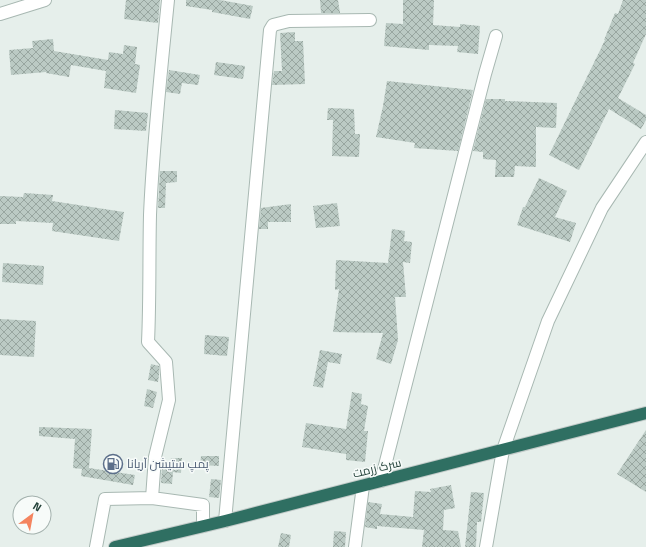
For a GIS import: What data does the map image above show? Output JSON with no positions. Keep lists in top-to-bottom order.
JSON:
{
  "streets": {
    "highway": ["سرک زرمت"]
  },
  "places": {
    "fuel station": ["پمپ ستیشن آریانا"]
  },
  "north": "top right"
}
